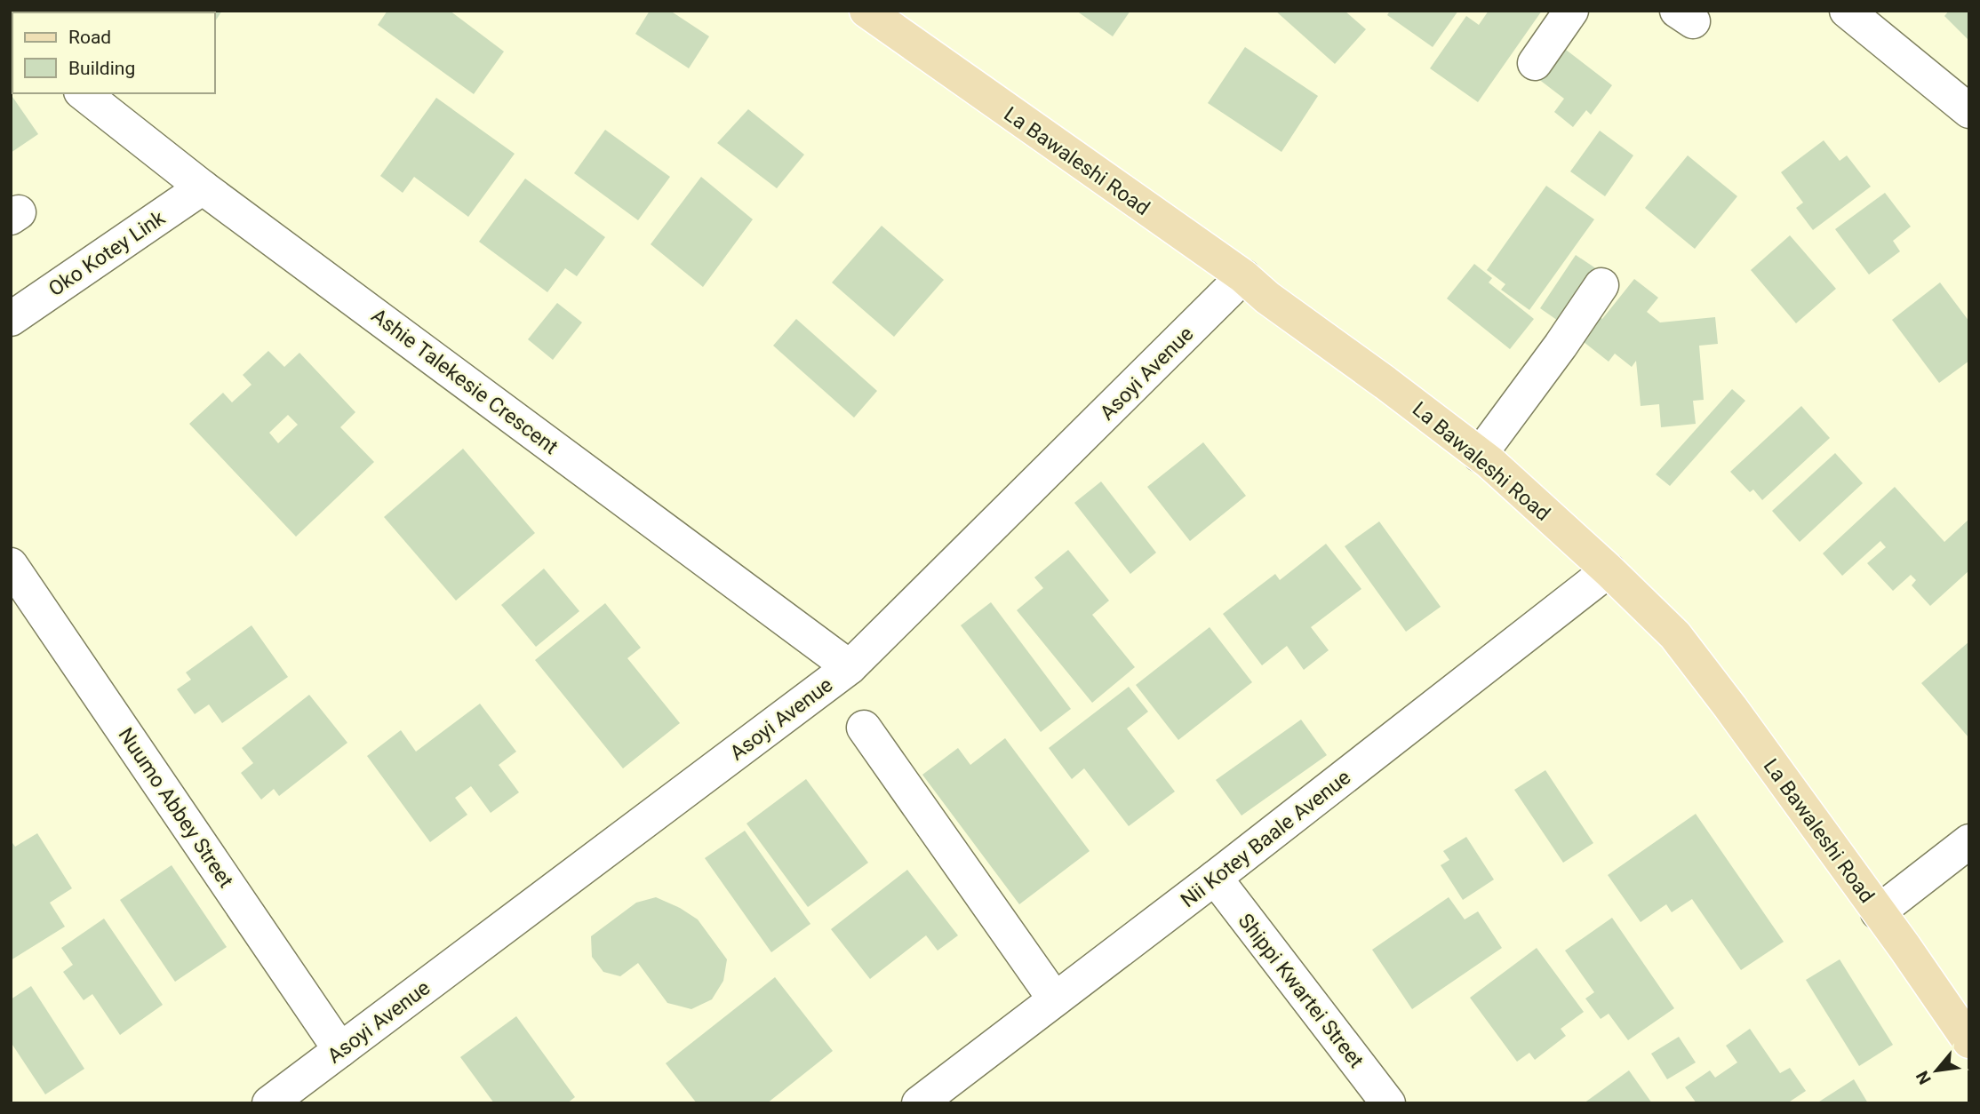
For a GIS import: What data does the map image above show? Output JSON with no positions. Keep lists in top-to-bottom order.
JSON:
{
  "streets": {
    "main road": ["La Bawaleshi Road"],
    "street": [
      "Oko Kotey Link",
      "Asoyi Avenue",
      "Ashie Talekesie Crescent",
      "Nuumo Abbey Street",
      "Nii Kotey Baale Avenue",
      "Shippi Kwartei Street"
    ]
  },
  "crossings": [
    ["La Bawaleshi Road", "Asoyi Avenue"],
    ["La Bawaleshi Road", "Nii Kotey Baale Avenue"],
    ["Oko Kotey Link", "Ashie Talekesie Crescent"],
    ["Asoyi Avenue", "Ashie Talekesie Crescent"],
    ["Asoyi Avenue", "Nuumo Abbey Street"],
    ["Nii Kotey Baale Avenue", "Shippi Kwartei Street"]
  ],
  "legend": ["Road", "Building"],
  "north": "bottom left"
}
